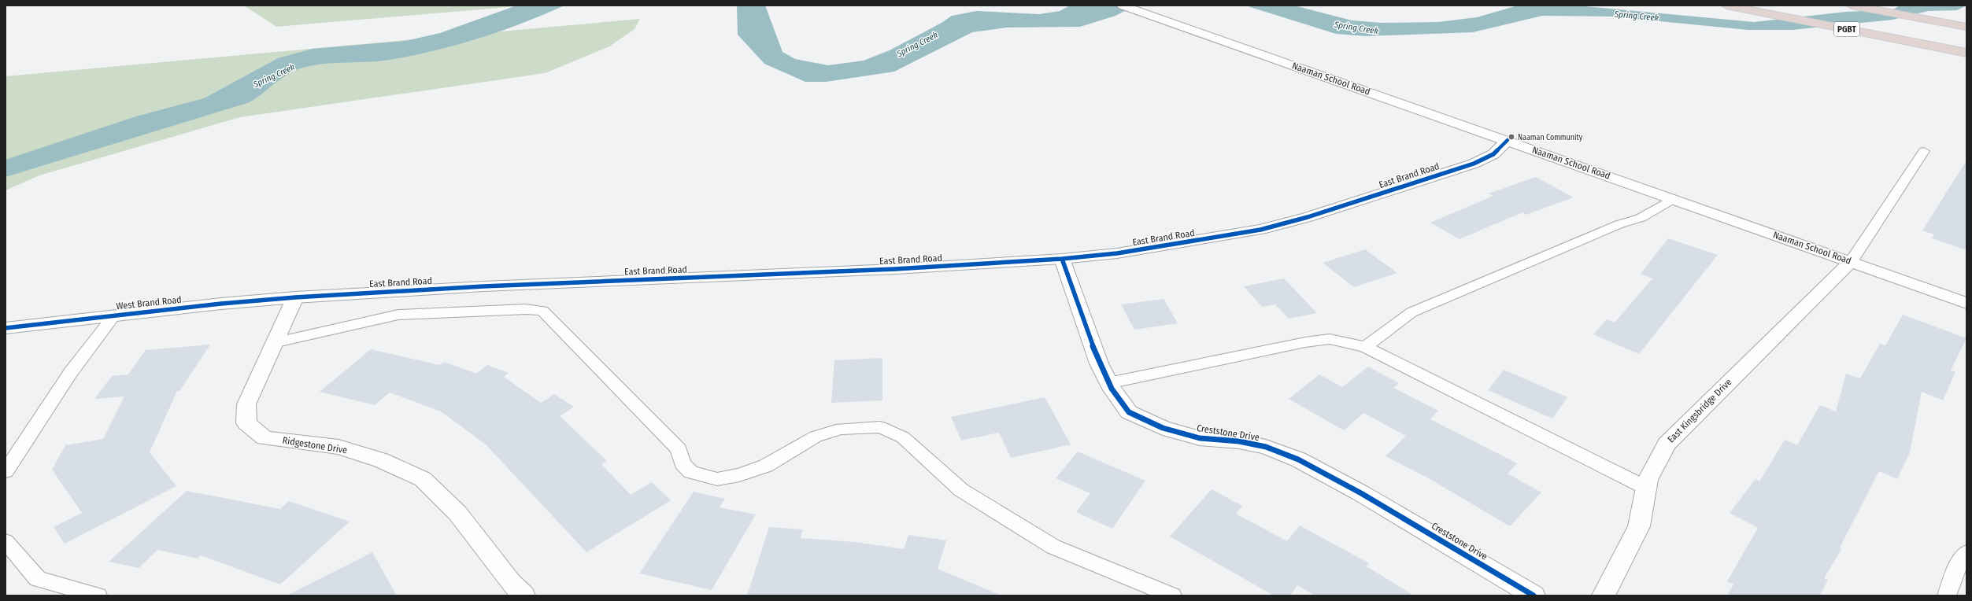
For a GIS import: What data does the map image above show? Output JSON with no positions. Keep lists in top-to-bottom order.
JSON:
{
  "streets": {
    "highway": ["PGBT"],
    "street": [
      "Naaman School Road",
      "East Brand Road",
      "West Brand Road",
      "East Kingsbridge Drive",
      "Creststone Drive",
      "Ridgestone Drive"
    ]
  },
  "crossings": [
    ["Naaman School Road", "East Brand Road"],
    ["Naaman School Road", "East Kingsbridge Drive"],
    ["East Brand Road", "West Brand Road"],
    ["East Brand Road", "Creststone Drive"],
    ["East Brand Road", "Ridgestone Drive"],
    ["West Brand Road", "Ridgestone Drive"]
  ],
  "water": ["Spring Creek"],
  "places": ["Naaman Community"]
}
